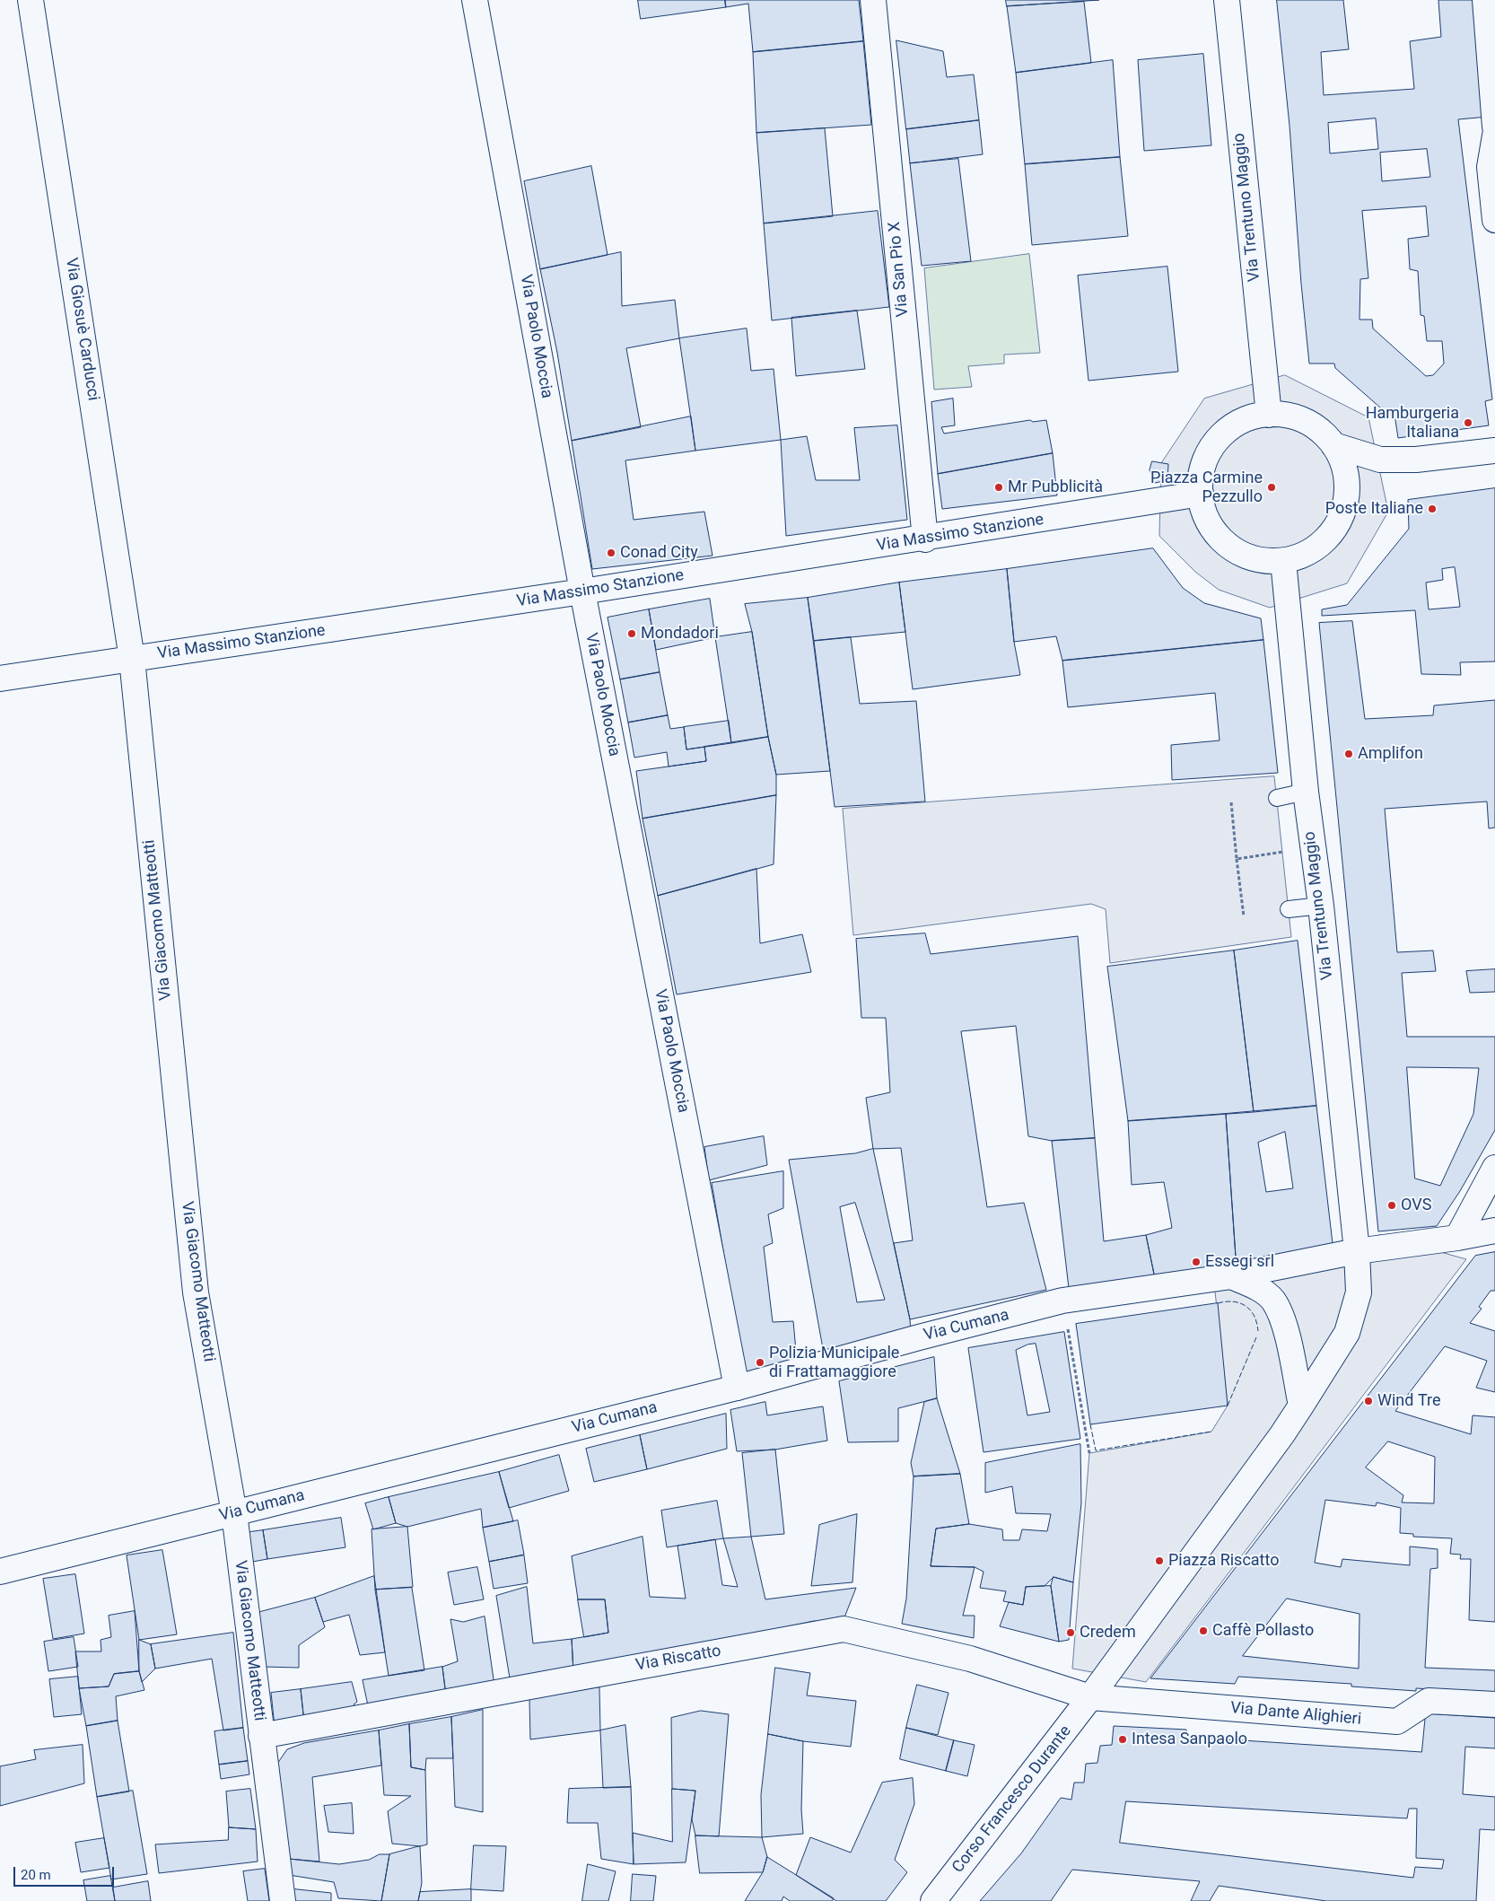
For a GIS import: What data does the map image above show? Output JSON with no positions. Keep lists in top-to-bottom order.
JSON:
{
  "streets": {
    "street": [
      "Via Trentuno Maggio",
      "Via San Pio X",
      "Via Giosuè Carducci",
      "Via Paolo Moccia",
      "Via Massimo Stanzione",
      "Via Giacomo Matteotti",
      "Via Cumana",
      "Via Riscatto",
      "Via Dante Alighieri",
      "Corso Francesco Durante"
    ]
  },
  "crossings": [
    ["Via Trentuno Maggio", "Via Massimo Stanzione"],
    ["Via San Pio X", "Via Massimo Stanzione"],
    ["Via Giosuè Carducci", "Via Massimo Stanzione"],
    ["Via Giosuè Carducci", "Via Giacomo Matteotti"],
    ["Via Paolo Moccia", "Via Massimo Stanzione"],
    ["Via Paolo Moccia", "Via Cumana"],
    ["Via Massimo Stanzione", "Via Giacomo Matteotti"],
    ["Via Giacomo Matteotti", "Via Cumana"],
    ["Via Giacomo Matteotti", "Via Riscatto"],
    ["Via Riscatto", "Via Dante Alighieri"],
    ["Via Riscatto", "Corso Francesco Durante"],
    ["Via Dante Alighieri", "Corso Francesco Durante"]
  ],
  "places": [
    "Hamburgeria Italiana",
    "Mr Pubblicità",
    "Piazza Carmine Pezzullo",
    "Poste Italiane",
    "Conad City",
    "Mondadori",
    "Amplifon",
    "OVS",
    "Essegi srl",
    "Polizia Municipale di Frattamaggiore",
    "Wind Tre",
    "Piazza Riscatto",
    "Caffè Pollasto",
    "Credem",
    "Intesa Sanpaolo"
  ],
  "scale_bar": "20 m"
}
